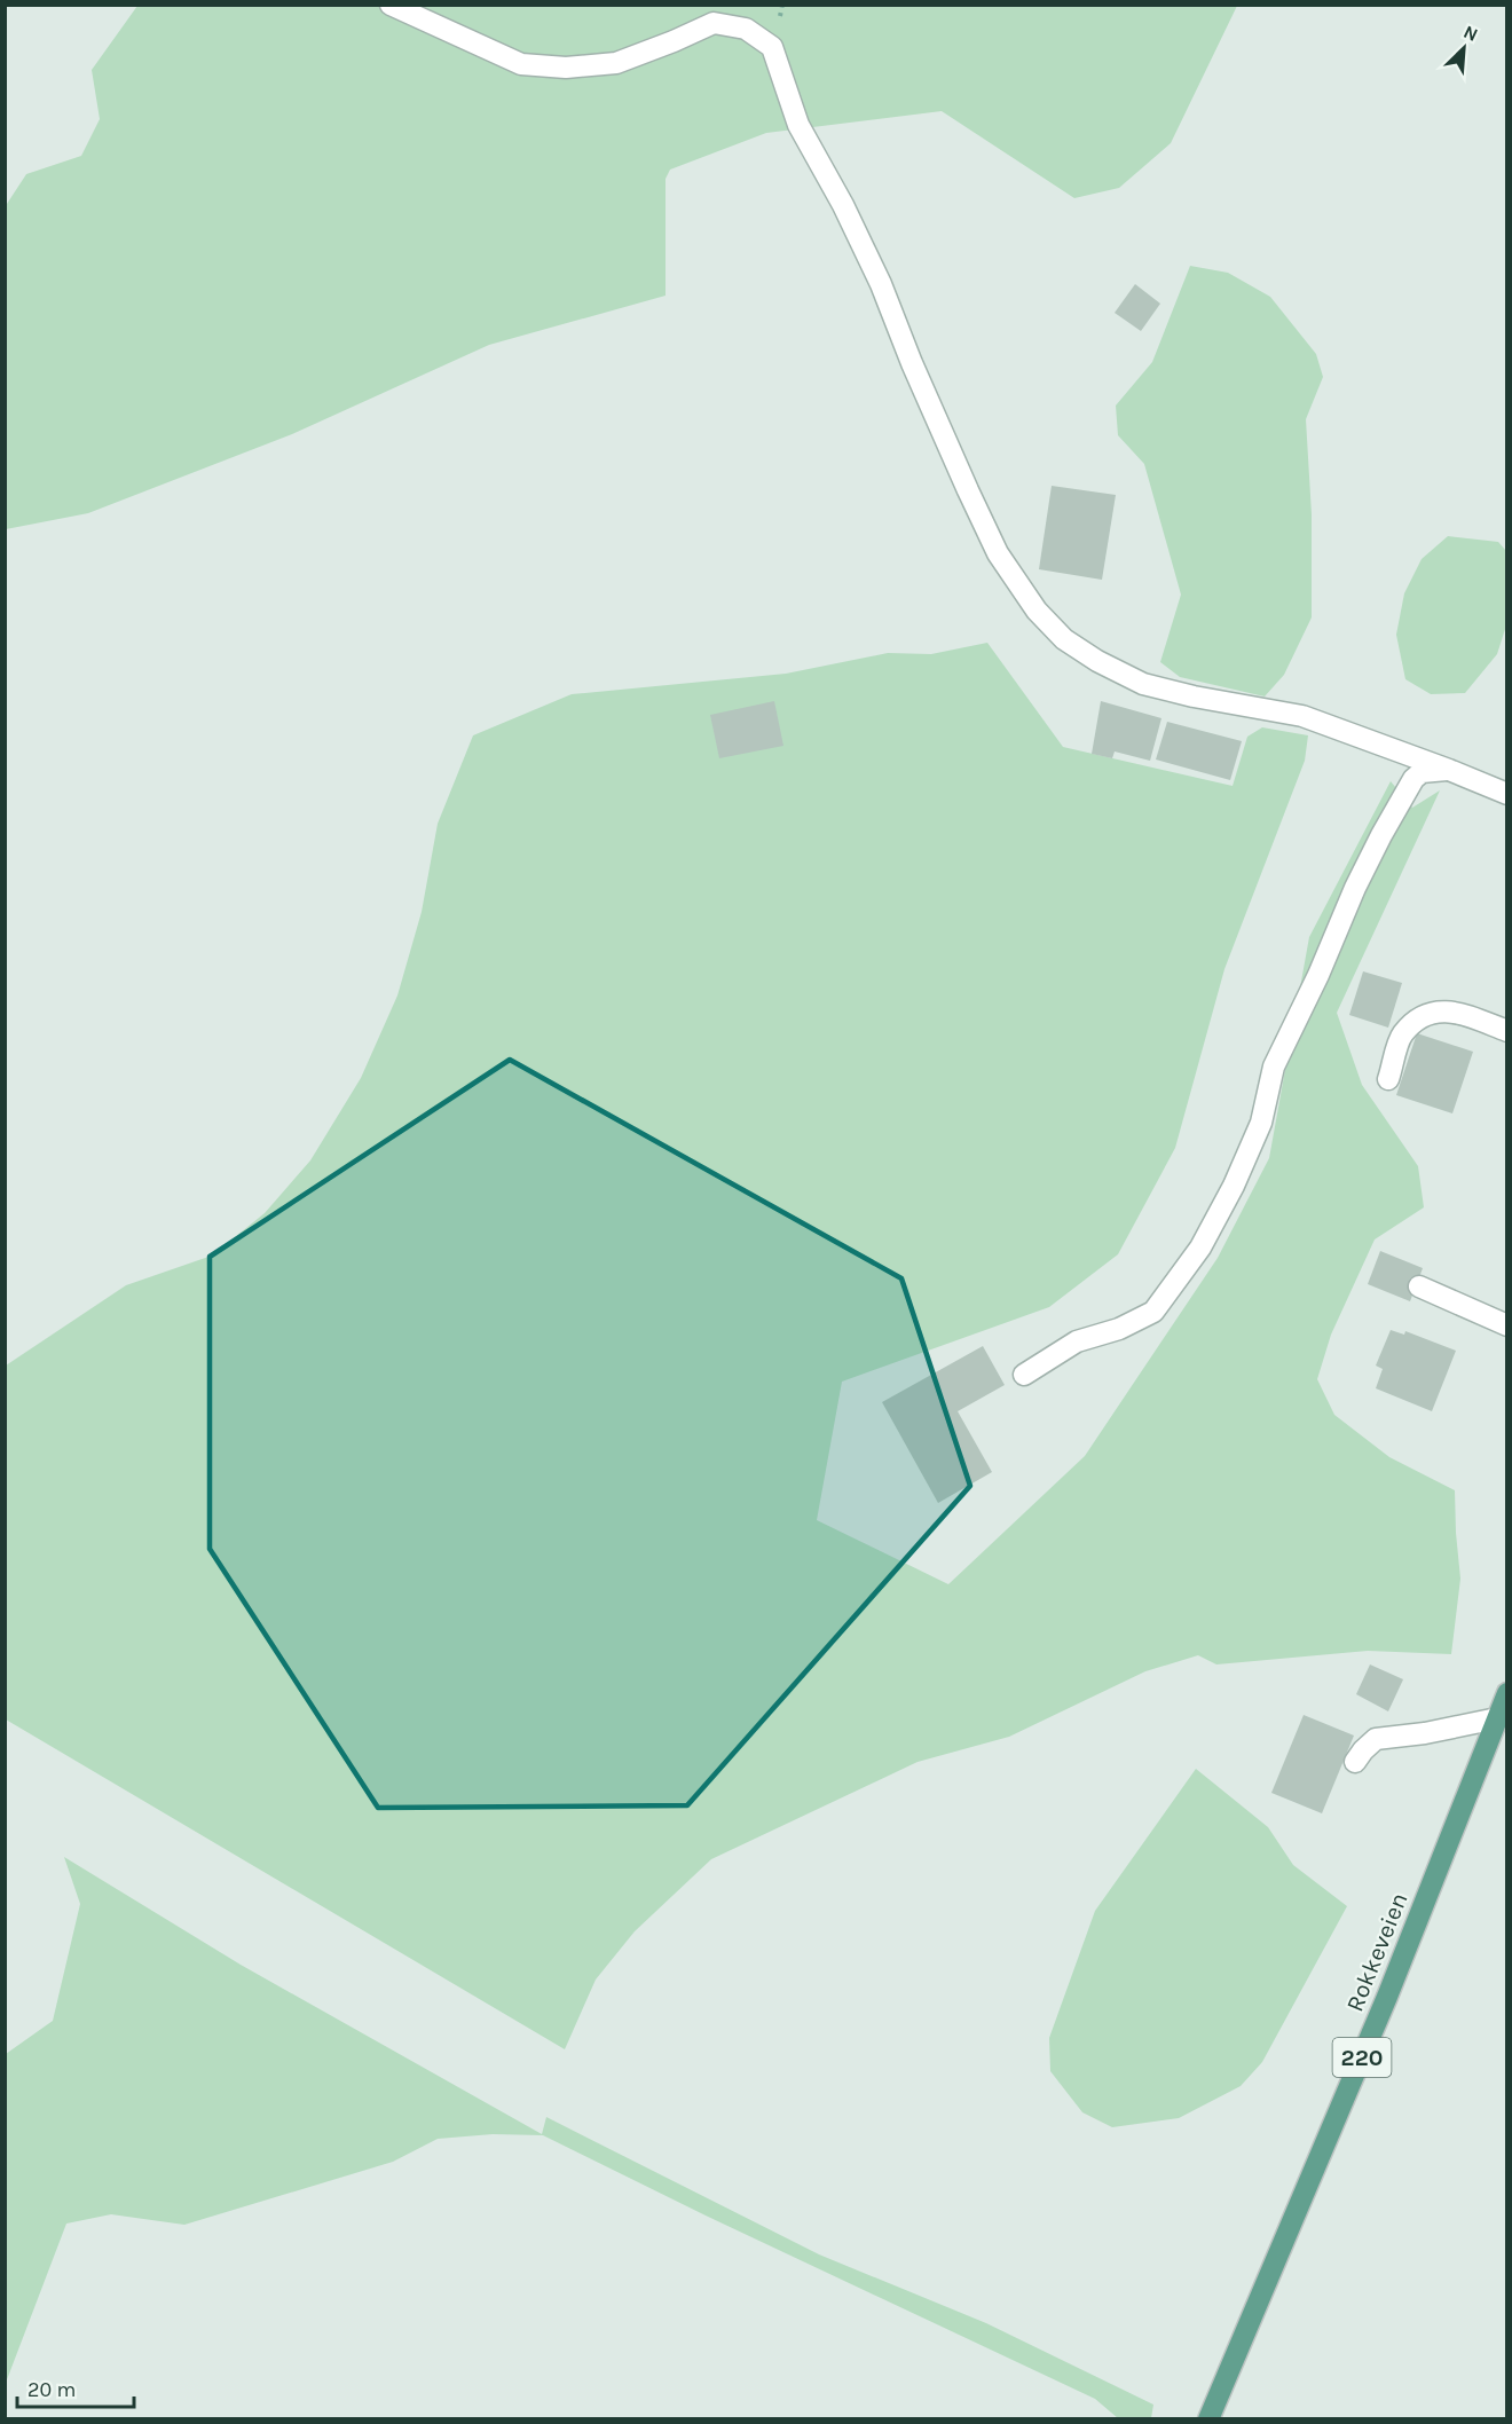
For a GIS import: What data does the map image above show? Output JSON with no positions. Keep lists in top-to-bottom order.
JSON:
{
  "streets": {
    "main road": ["Rokkeveien", "220"]
  },
  "scale_bar": "20 m",
  "north": "top right"
}
